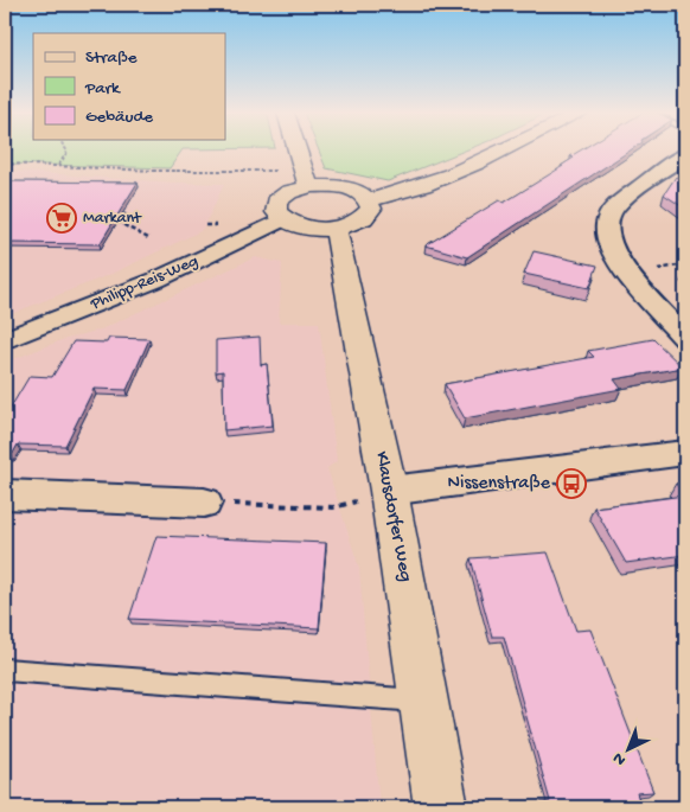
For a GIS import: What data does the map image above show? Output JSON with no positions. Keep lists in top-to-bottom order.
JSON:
{
  "streets": {
    "street": ["Philipp-Reis-Weg", "Klausdorfer Weg"]
  },
  "places": {
    "supermarket": ["Markant"],
    "bus stop": ["Nissenstraße"]
  },
  "legend": ["Straße", "Park", "Gebäude"],
  "north": "bottom left"
}
